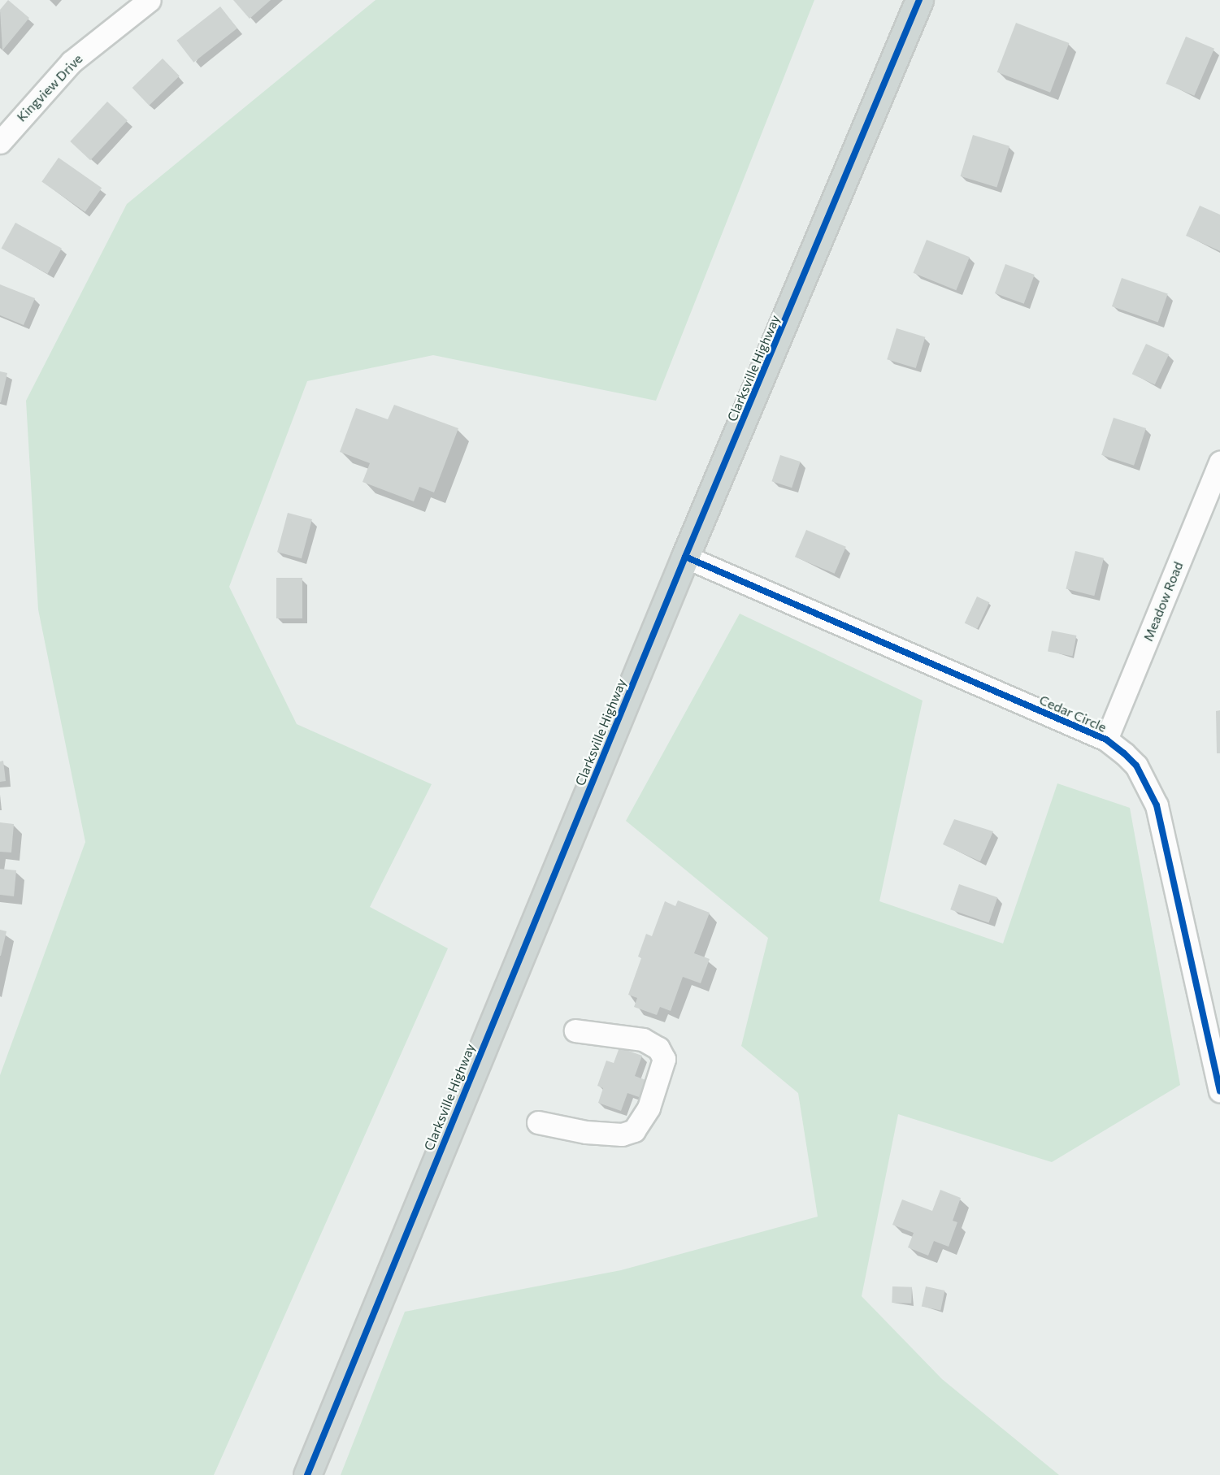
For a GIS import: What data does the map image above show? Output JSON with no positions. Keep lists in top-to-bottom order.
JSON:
{
  "streets": {
    "main road": ["Clarksville Highway"],
    "street": ["Kingview Drive", "Meadow Road", "Cedar Circle"]
  },
  "crossings": [
    ["Clarksville Highway", "Cedar Circle"],
    ["Meadow Road", "Cedar Circle"]
  ]
}
